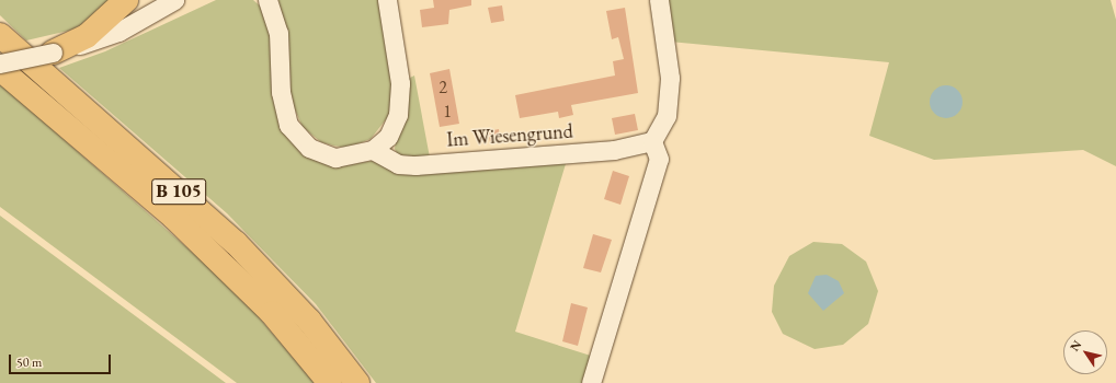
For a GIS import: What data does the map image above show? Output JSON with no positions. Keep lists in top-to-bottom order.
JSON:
{
  "streets": {
    "highway": ["B 105"],
    "street": ["Im Wiesengrund"]
  },
  "house_numbers": ["2", "1"],
  "scale_bar": "50 m",
  "north": "top left"
}
